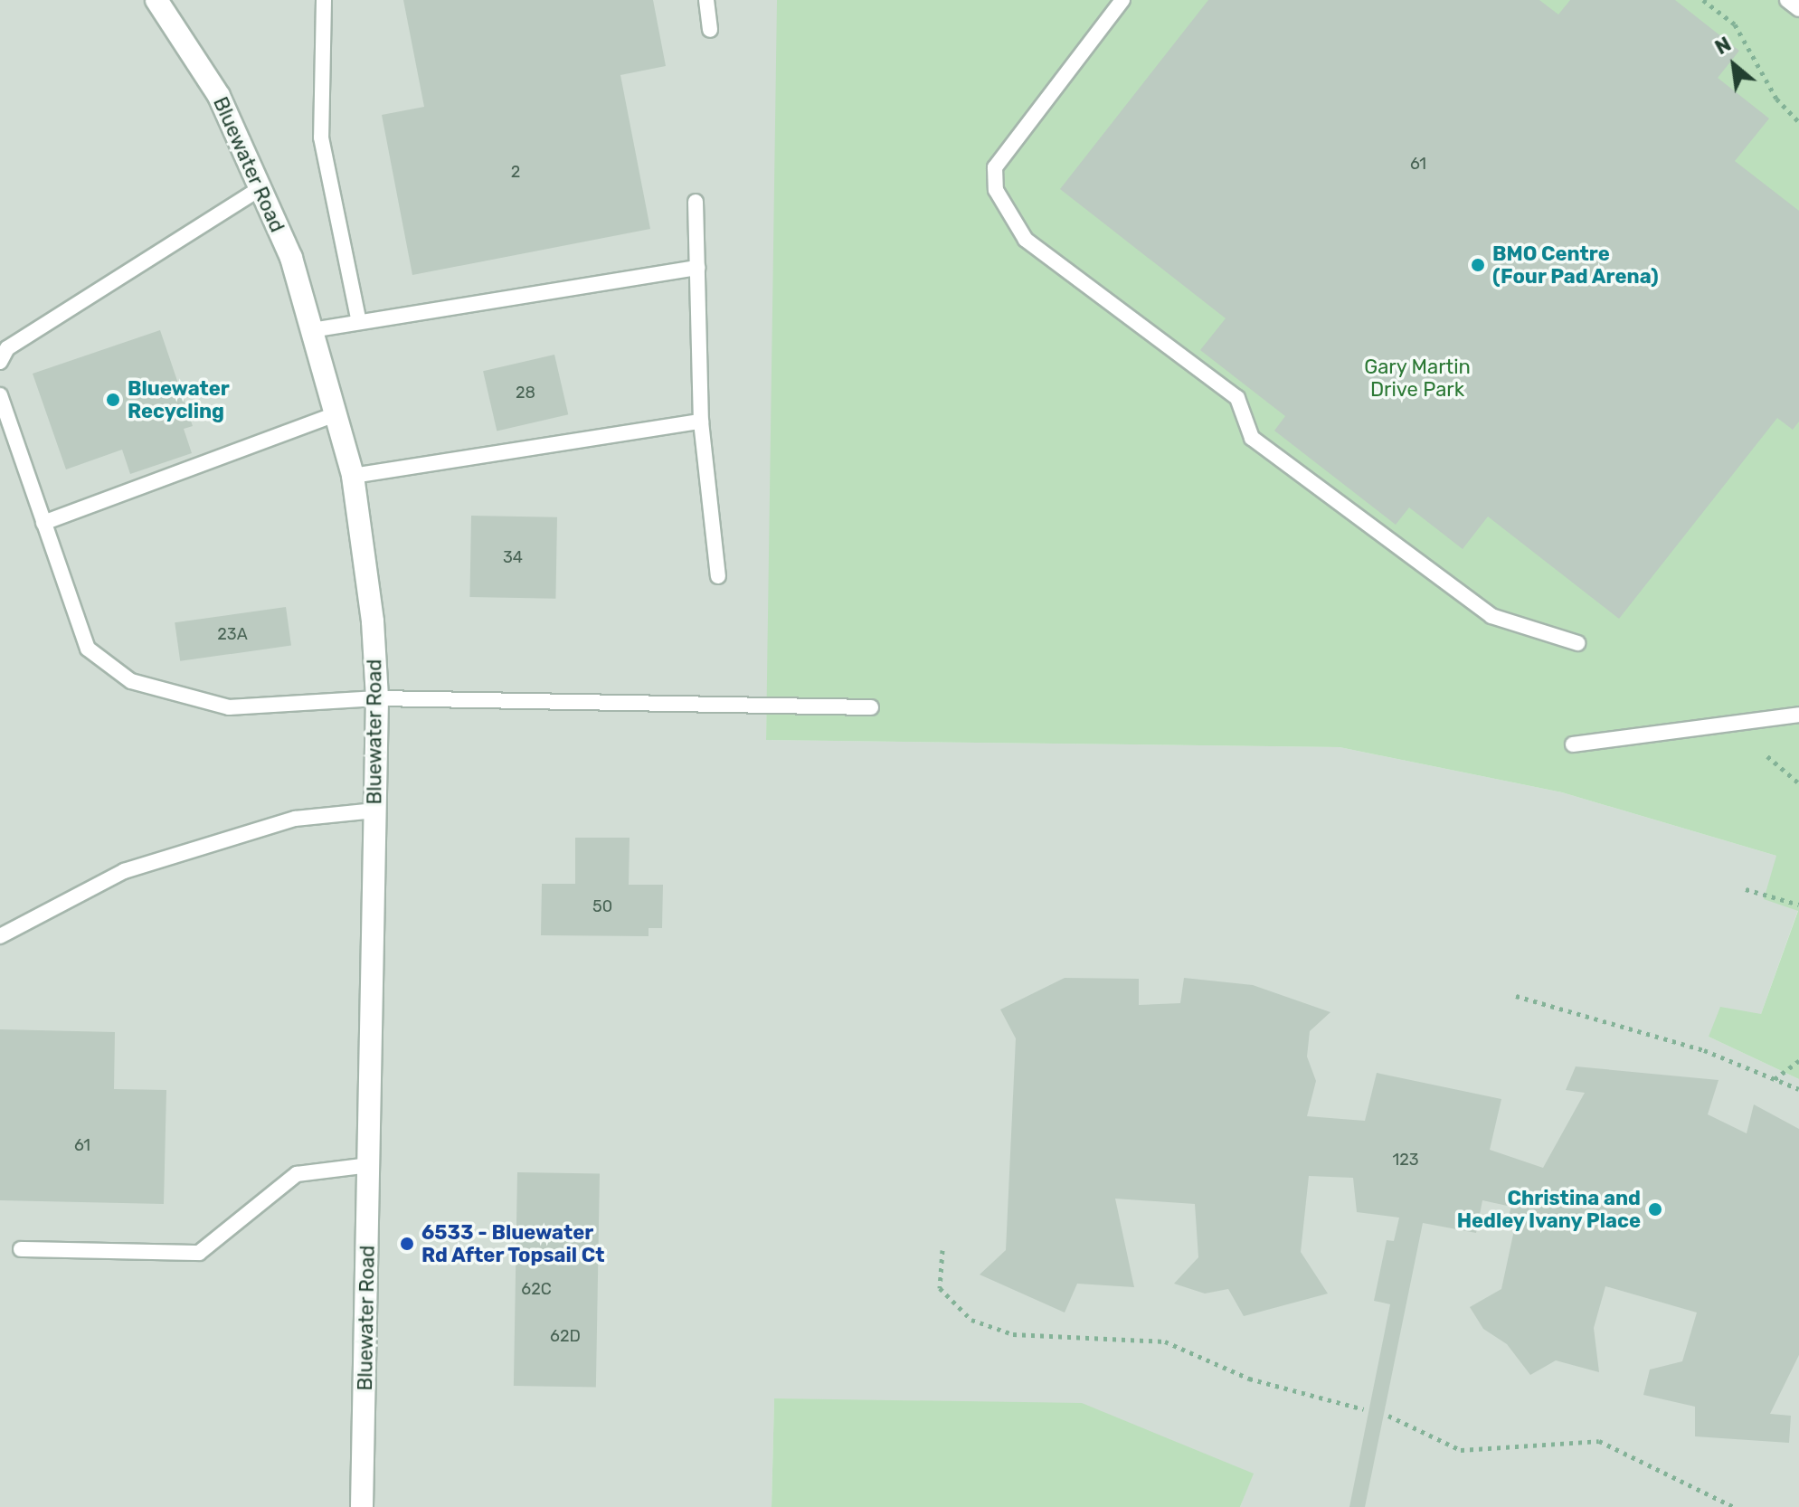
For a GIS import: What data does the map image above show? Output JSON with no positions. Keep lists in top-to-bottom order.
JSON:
{
  "streets": {
    "street": ["Bluewater Road"]
  },
  "parks": ["Gary Martin Drive Park"],
  "places": [
    "BMO Centre (Four Pad Arena)",
    "Bluewater Recycling",
    "Christina and Hedley Ivany Place",
    "6533 - Bluewater Rd After Topsail Ct"
  ],
  "house_numbers": [
    "61",
    "2",
    "28",
    "34",
    "23A",
    "50",
    "61",
    "123",
    "62C",
    "62D"
  ],
  "north": "top left"
}
